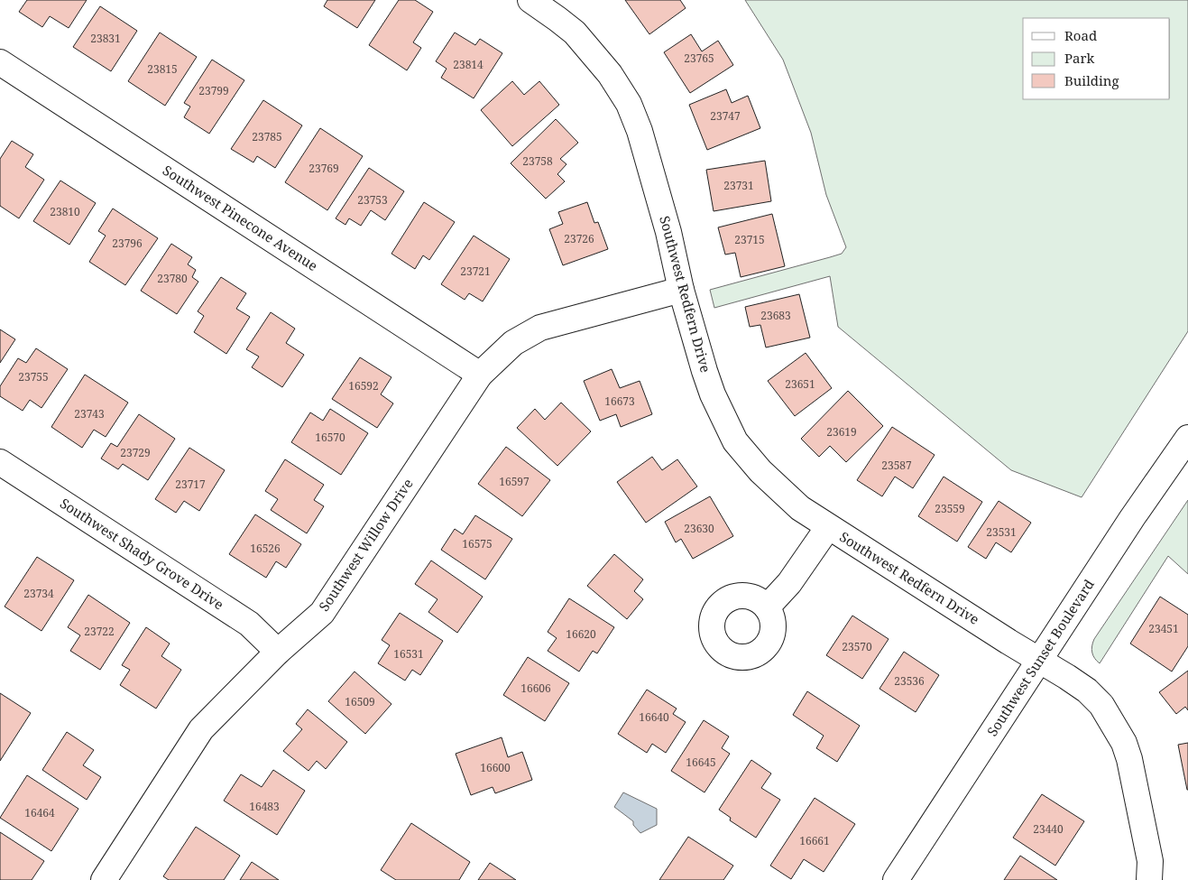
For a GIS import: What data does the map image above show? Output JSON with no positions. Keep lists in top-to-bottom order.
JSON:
{
  "streets": {
    "street": [
      "Southwest Pinecone Avenue",
      "Southwest Redfern Drive",
      "Southwest Willow Drive",
      "Southwest Shady Grove Drive",
      "Southwest Sunset Boulevard"
    ]
  },
  "crossings": [
    ["Southwest Pinecone Avenue", "Southwest Willow Drive"],
    ["Southwest Redfern Drive", "Southwest Willow Drive"],
    ["Southwest Redfern Drive", "Southwest Sunset Boulevard"],
    ["Southwest Willow Drive", "Southwest Shady Grove Drive"]
  ],
  "house_numbers": [
    "23831",
    "23765",
    "23814",
    "23815",
    "23799",
    "23747",
    "23785",
    "23758",
    "23769",
    "23731",
    "23753",
    "23810",
    "23726",
    "23715",
    "23796",
    "23721",
    "23780",
    "23683",
    "23755",
    "23651",
    "16592",
    "16673",
    "23743",
    "23619",
    "16570",
    "23729",
    "23587",
    "16597",
    "23717",
    "23559",
    "23630",
    "23531",
    "16575",
    "16526",
    "23734",
    "23451",
    "23722",
    "16620",
    "23570",
    "16531",
    "23536",
    "16606",
    "16509",
    "16640",
    "16645",
    "16600",
    "16483",
    "16464",
    "23440",
    "16661"
  ],
  "legend": ["Road", "Park", "Building"]
}
